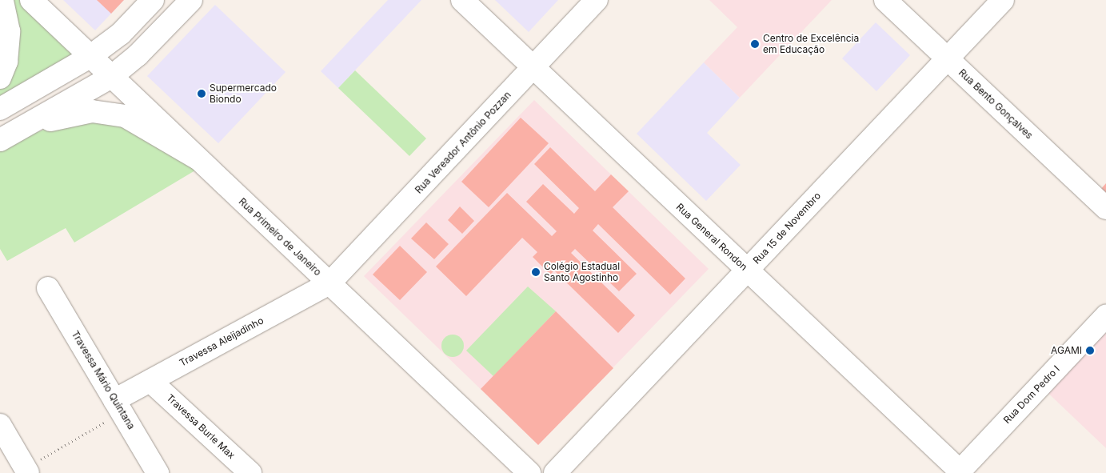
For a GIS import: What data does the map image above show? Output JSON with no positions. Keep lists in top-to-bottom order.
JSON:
{
  "streets": {
    "street": [
      "Rua Bento Gonçalves",
      "Rua Vereador Antônio Pozzan",
      "Rua 15 de Novembro",
      "Rua Primeiro de Janeiro",
      "Rua General Rondon",
      "Travessa Aleijadinho",
      "Travessa Mário Quintana",
      "Rua Dom Pedro I",
      "Travessa Burle Max"
    ]
  },
  "crossings": [
    ["Rua Bento Gonçalves", "Rua 15 de Novembro"],
    ["Rua Vereador Antônio Pozzan", "Rua Primeiro de Janeiro"],
    ["Rua Vereador Antônio Pozzan", "Rua General Rondon"],
    ["Rua Vereador Antônio Pozzan", "Travessa Aleijadinho"],
    ["Rua 15 de Novembro", "Rua General Rondon"],
    ["Rua Primeiro de Janeiro", "Travessa Aleijadinho"],
    ["Rua General Rondon", "Rua Dom Pedro I"],
    ["Travessa Aleijadinho", "Travessa Mário Quintana"],
    ["Travessa Aleijadinho", "Travessa Burle Max"]
  ],
  "places": [
    "Centro de Excelência em Educação",
    "Supermercado Biondo",
    "Colégio Estadual Santo Agostinho",
    "AGAMI"
  ]
}
